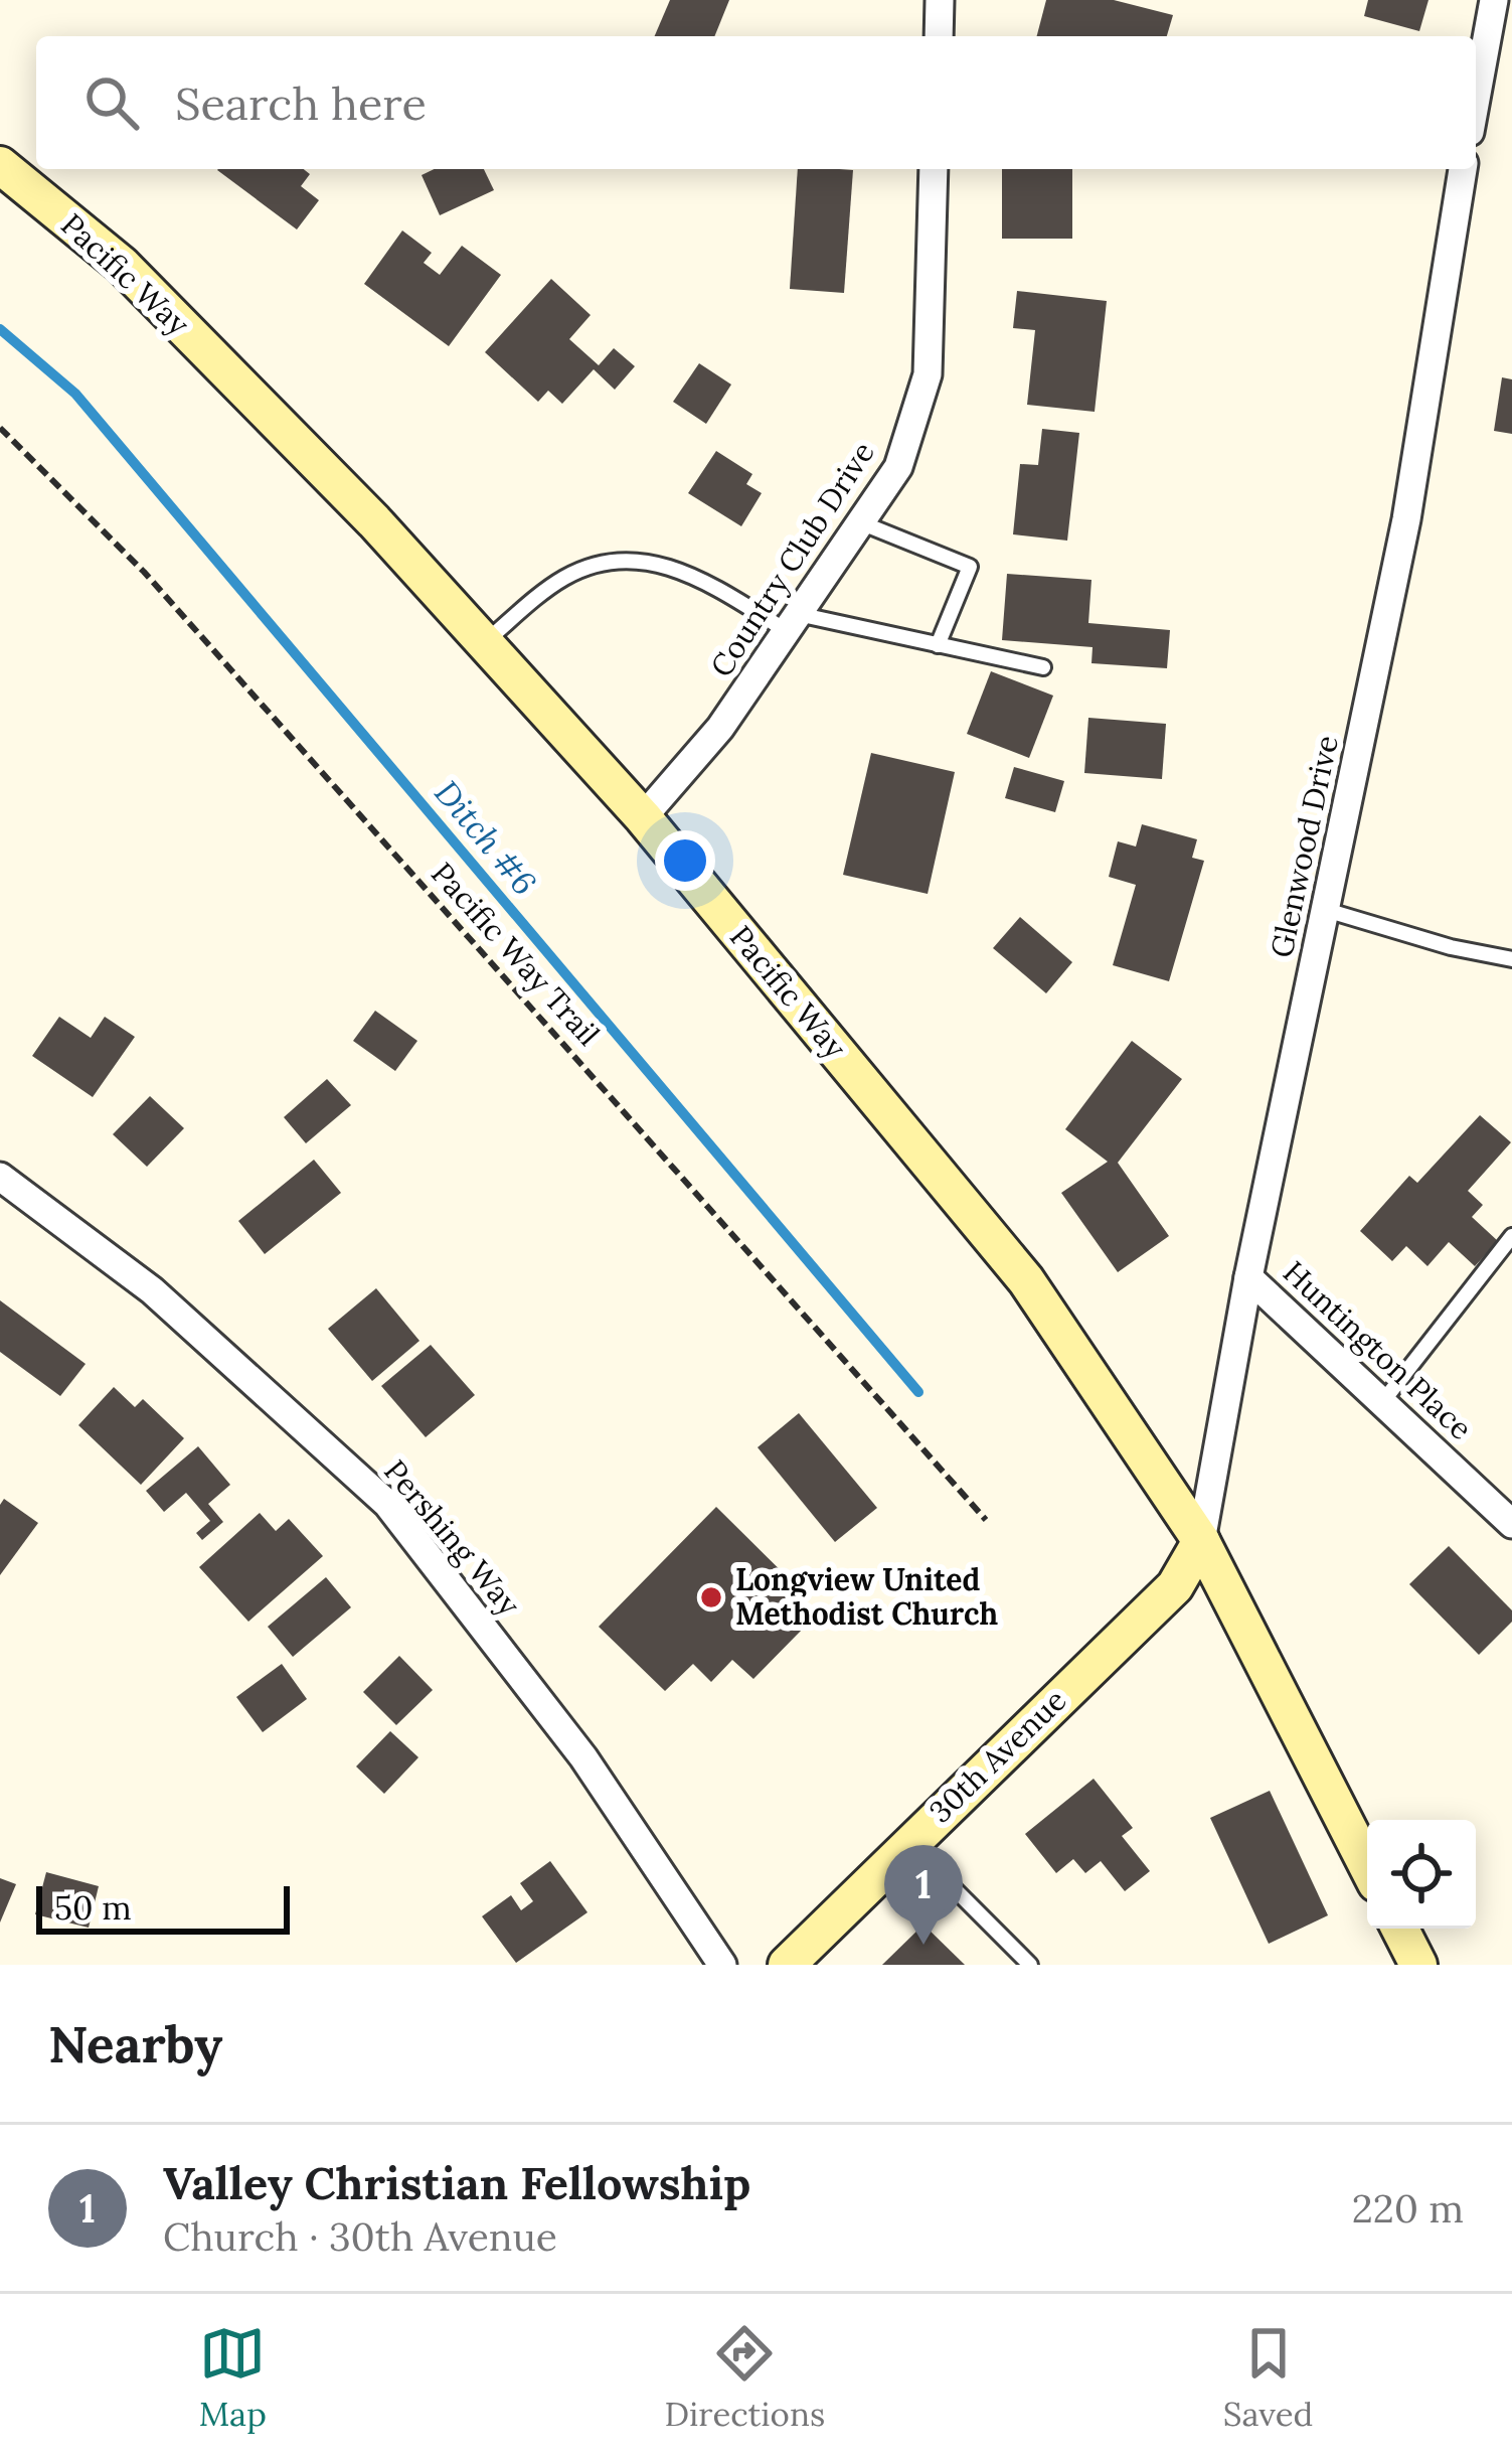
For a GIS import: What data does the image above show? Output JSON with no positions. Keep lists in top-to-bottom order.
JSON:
{
  "streets": {
    "main road": ["Pacific Way", "30th Avenue"],
    "street": [
      "Country Club Drive",
      "Glenwood Drive",
      "Huntington Place",
      "Pershing Way"
    ],
    "path": ["Pacific Way Trail"]
  },
  "crossings": [
    ["Pacific Way", "Country Club Drive"],
    ["Pacific Way", "Glenwood Drive"],
    ["Pacific Way", "30th Avenue"],
    ["Glenwood Drive", "Huntington Place"],
    ["Glenwood Drive", "30th Avenue"]
  ],
  "water": ["Ditch #6"],
  "places": ["Longview United Methodist Church"],
  "scale_bar": "50 m",
  "page": {
    "search": "Search here",
    "pins": "1",
    "scale": "50 m",
    "heading": "Nearby",
    "list": [
      {
        "mark": "1",
        "name": "Valley Christian Fellowship",
        "note": "Church · 30th Avenue",
        "value": "220 m"
      }
    ],
    "nav": ["Map", "Directions", "Saved"]
  }
}
